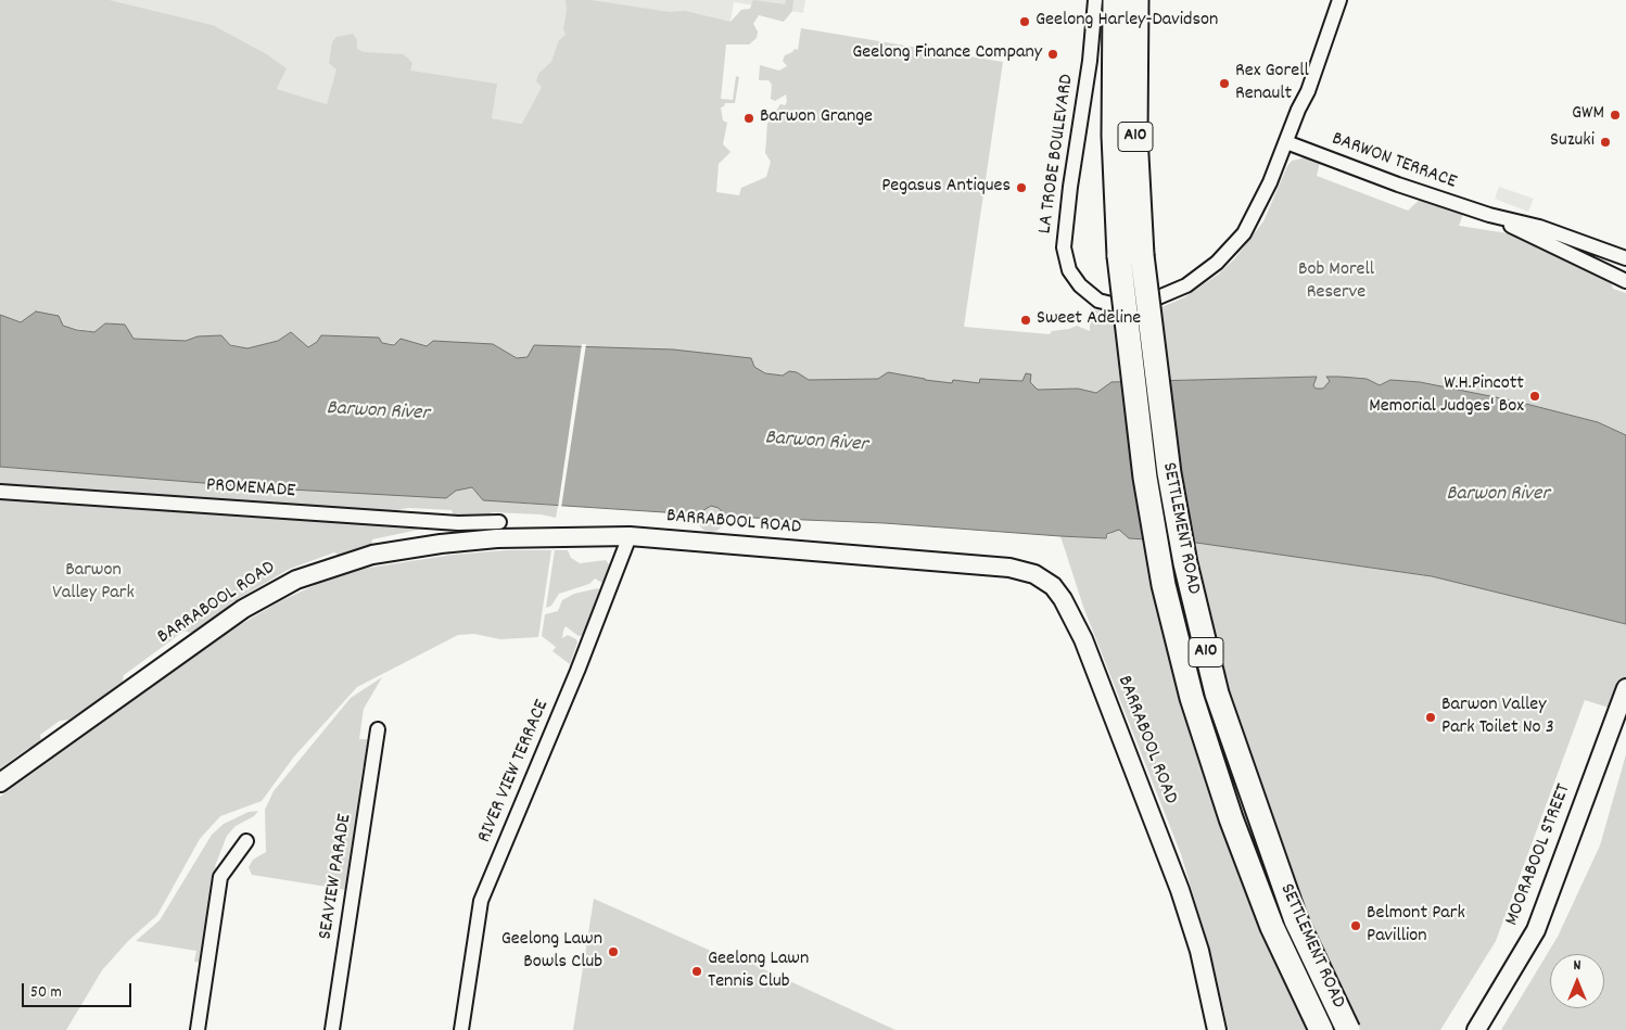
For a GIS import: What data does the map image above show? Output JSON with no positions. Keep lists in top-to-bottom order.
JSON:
{
  "streets": {
    "highway": ["A10", "SETTLEMENT ROAD"],
    "street": [
      "LA TROBE BOULEVARD",
      "BARWON TERRACE",
      "PROMENADE",
      "BARRABOOL ROAD",
      "RIVER VIEW TERRACE",
      "MOORABOOL STREET",
      "SEAVIEW PARADE"
    ]
  },
  "crossings": [
    ["LA TROBE BOULEVARD", "BARWON TERRACE"],
    ["BARRABOOL ROAD", "RIVER VIEW TERRACE"]
  ],
  "water": ["Barwon River"],
  "parks": ["Bob Morell Reserve", "Barwon Valley Park"],
  "places": [
    "Geelong Harley-Davidson",
    "Geelong Finance Company",
    "Rex Gorell Renault",
    "GWM",
    "Barwon Grange",
    "Suzuki",
    "Pegasus Antiques",
    "Sweet Adeline",
    "W.H.Pincott Memorial Judges' Box",
    "Barwon Valley Park Toilet No 3",
    "Belmont Park Pavillion",
    "Geelong Lawn Bowls Club",
    "Geelong Lawn Tennis Club"
  ],
  "scale_bar": "50 m",
  "north": "top"
}
